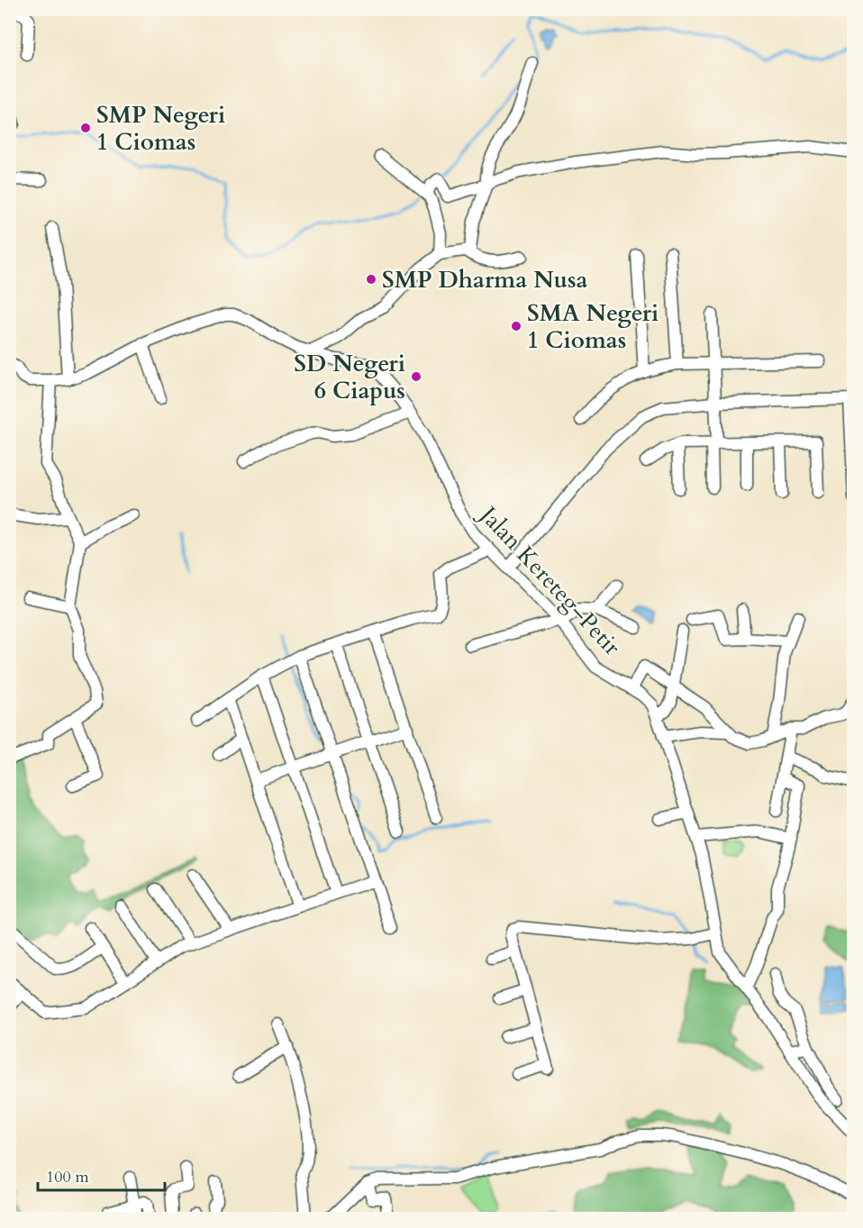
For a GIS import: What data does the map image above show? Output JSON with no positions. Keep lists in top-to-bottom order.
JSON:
{
  "streets": {
    "street": ["Jalan Kereteg–Petir"]
  },
  "places": [
    "SMP Negeri 1 Ciomas",
    "SMP Dharma Nusa",
    "SMA Negeri 1 Ciomas",
    "SD Negeri 6 Ciapus"
  ],
  "scale_bar": "100 m"
}
